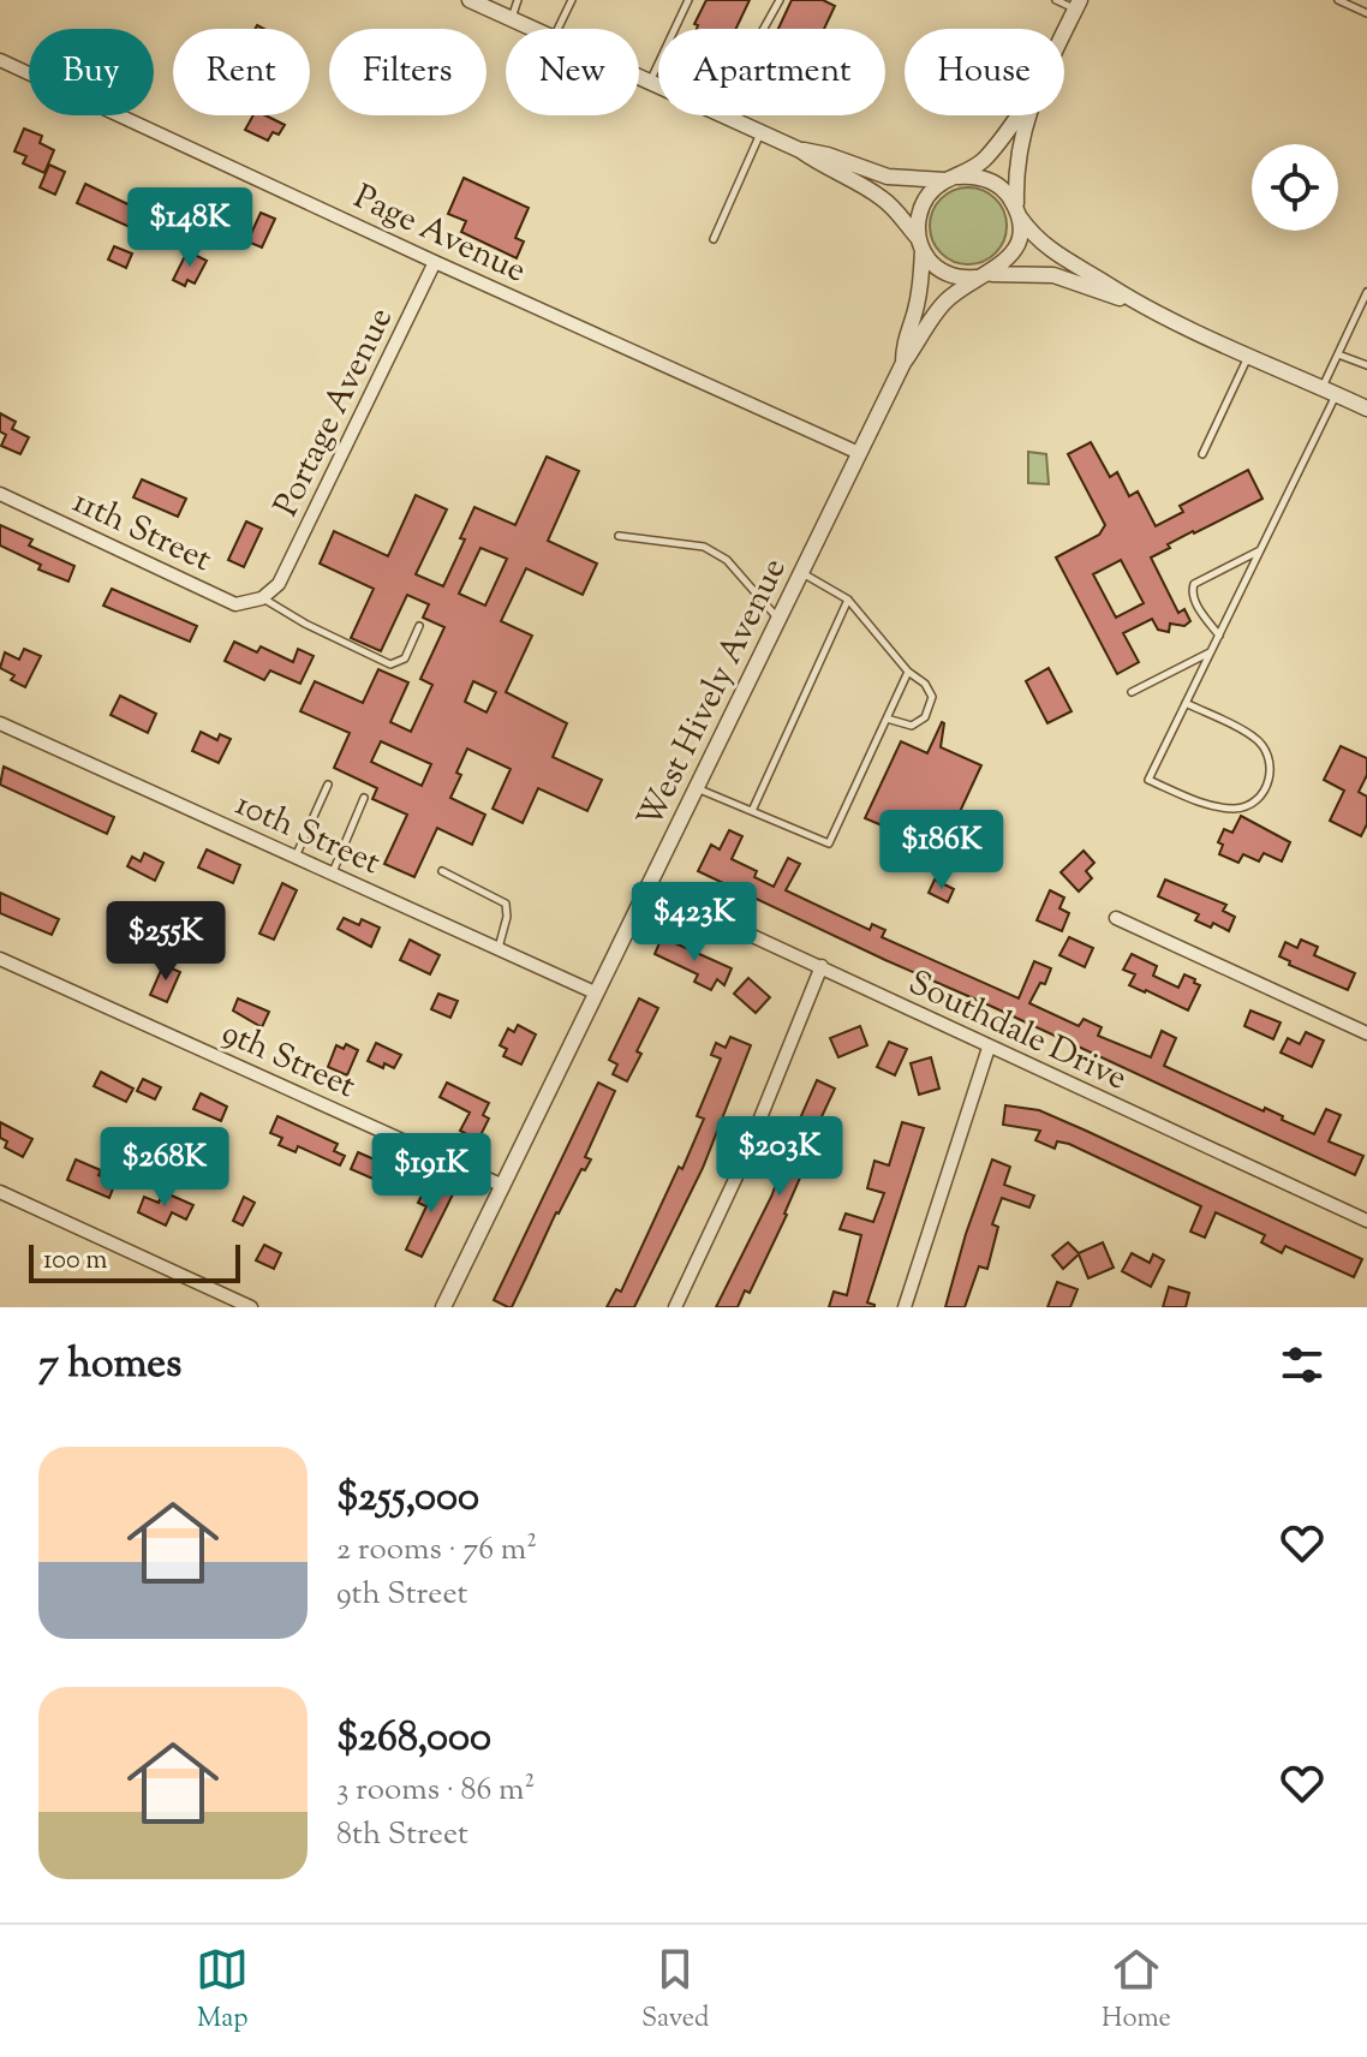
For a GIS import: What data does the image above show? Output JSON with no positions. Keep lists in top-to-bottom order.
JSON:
{
  "streets": {
    "street": [
      "Page Avenue",
      "Portage Avenue",
      "11th Street",
      "West Hively Avenue",
      "10th Street",
      "Southdale Drive",
      "9th Street"
    ]
  },
  "crossings": [
    ["Page Avenue", "Portage Avenue"],
    ["Page Avenue", "West Hively Avenue"],
    ["Portage Avenue", "11th Street"],
    ["West Hively Avenue", "10th Street"],
    ["West Hively Avenue", "Southdale Drive"],
    ["West Hively Avenue", "9th Street"]
  ],
  "scale_bar": "100 m",
  "page": {
    "chip": [
      "Buy",
      "Rent",
      "Filters",
      "New",
      "Apartment",
      "House"
    ],
    "price": [
      "$148K",
      "$186K",
      "$423K",
      "$255K",
      "$203K",
      "$268K",
      "$191K"
    ],
    "scale": "100 m",
    "heading": "7 homes",
    "list": [
      {
        "name": "$255,000",
        "note": "2 rooms · 76 m² · 9th Street"
      },
      {
        "name": "$268,000",
        "note": "3 rooms · 86 m² · 8th Street"
      }
    ],
    "tabs": ["Map", "Saved", "Home"]
  }
}
